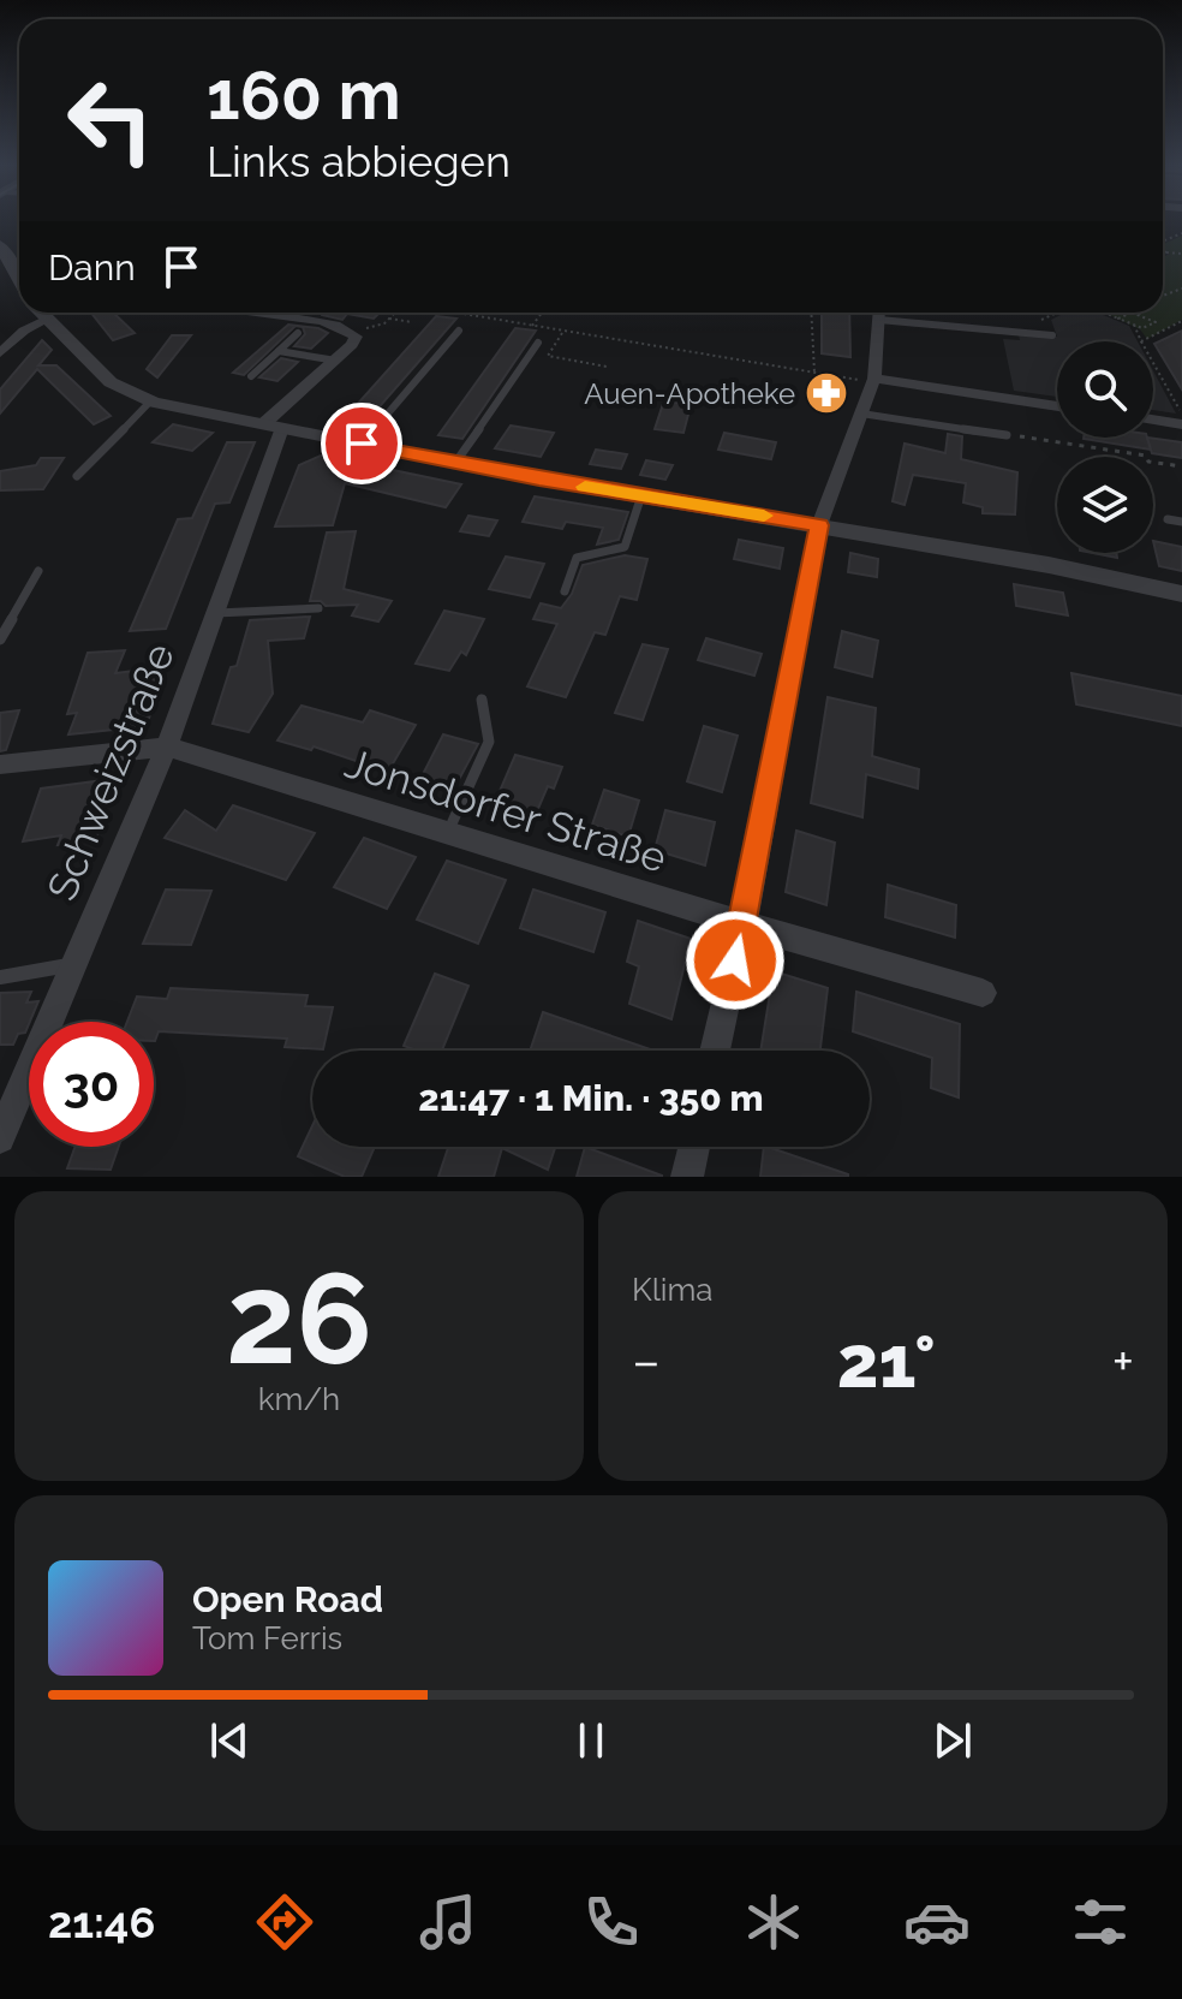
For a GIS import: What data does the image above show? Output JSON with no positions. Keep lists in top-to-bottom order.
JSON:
{
  "streets": {
    "street": ["Schweizstraße", "Jonsdorfer Straße"]
  },
  "crossings": [
    ["Schweizstraße", "Jonsdorfer Straße"]
  ],
  "places": {
    "pharmacy": ["Auen-Apotheke"]
  },
  "page": {
    "turn": ["160 m", "Links abbiegen"],
    "then": "Dann",
    "limit": "30",
    "trip": "21:47 · 1 Min. · 350 m",
    "tile": [
      ["26", "km/h"],
      "Klima"
    ],
    "heat": ["−", "21°", "+"],
    "song": ["Open Road", "Tom Ferris"],
    "tabs": "21:46"
  }
}
